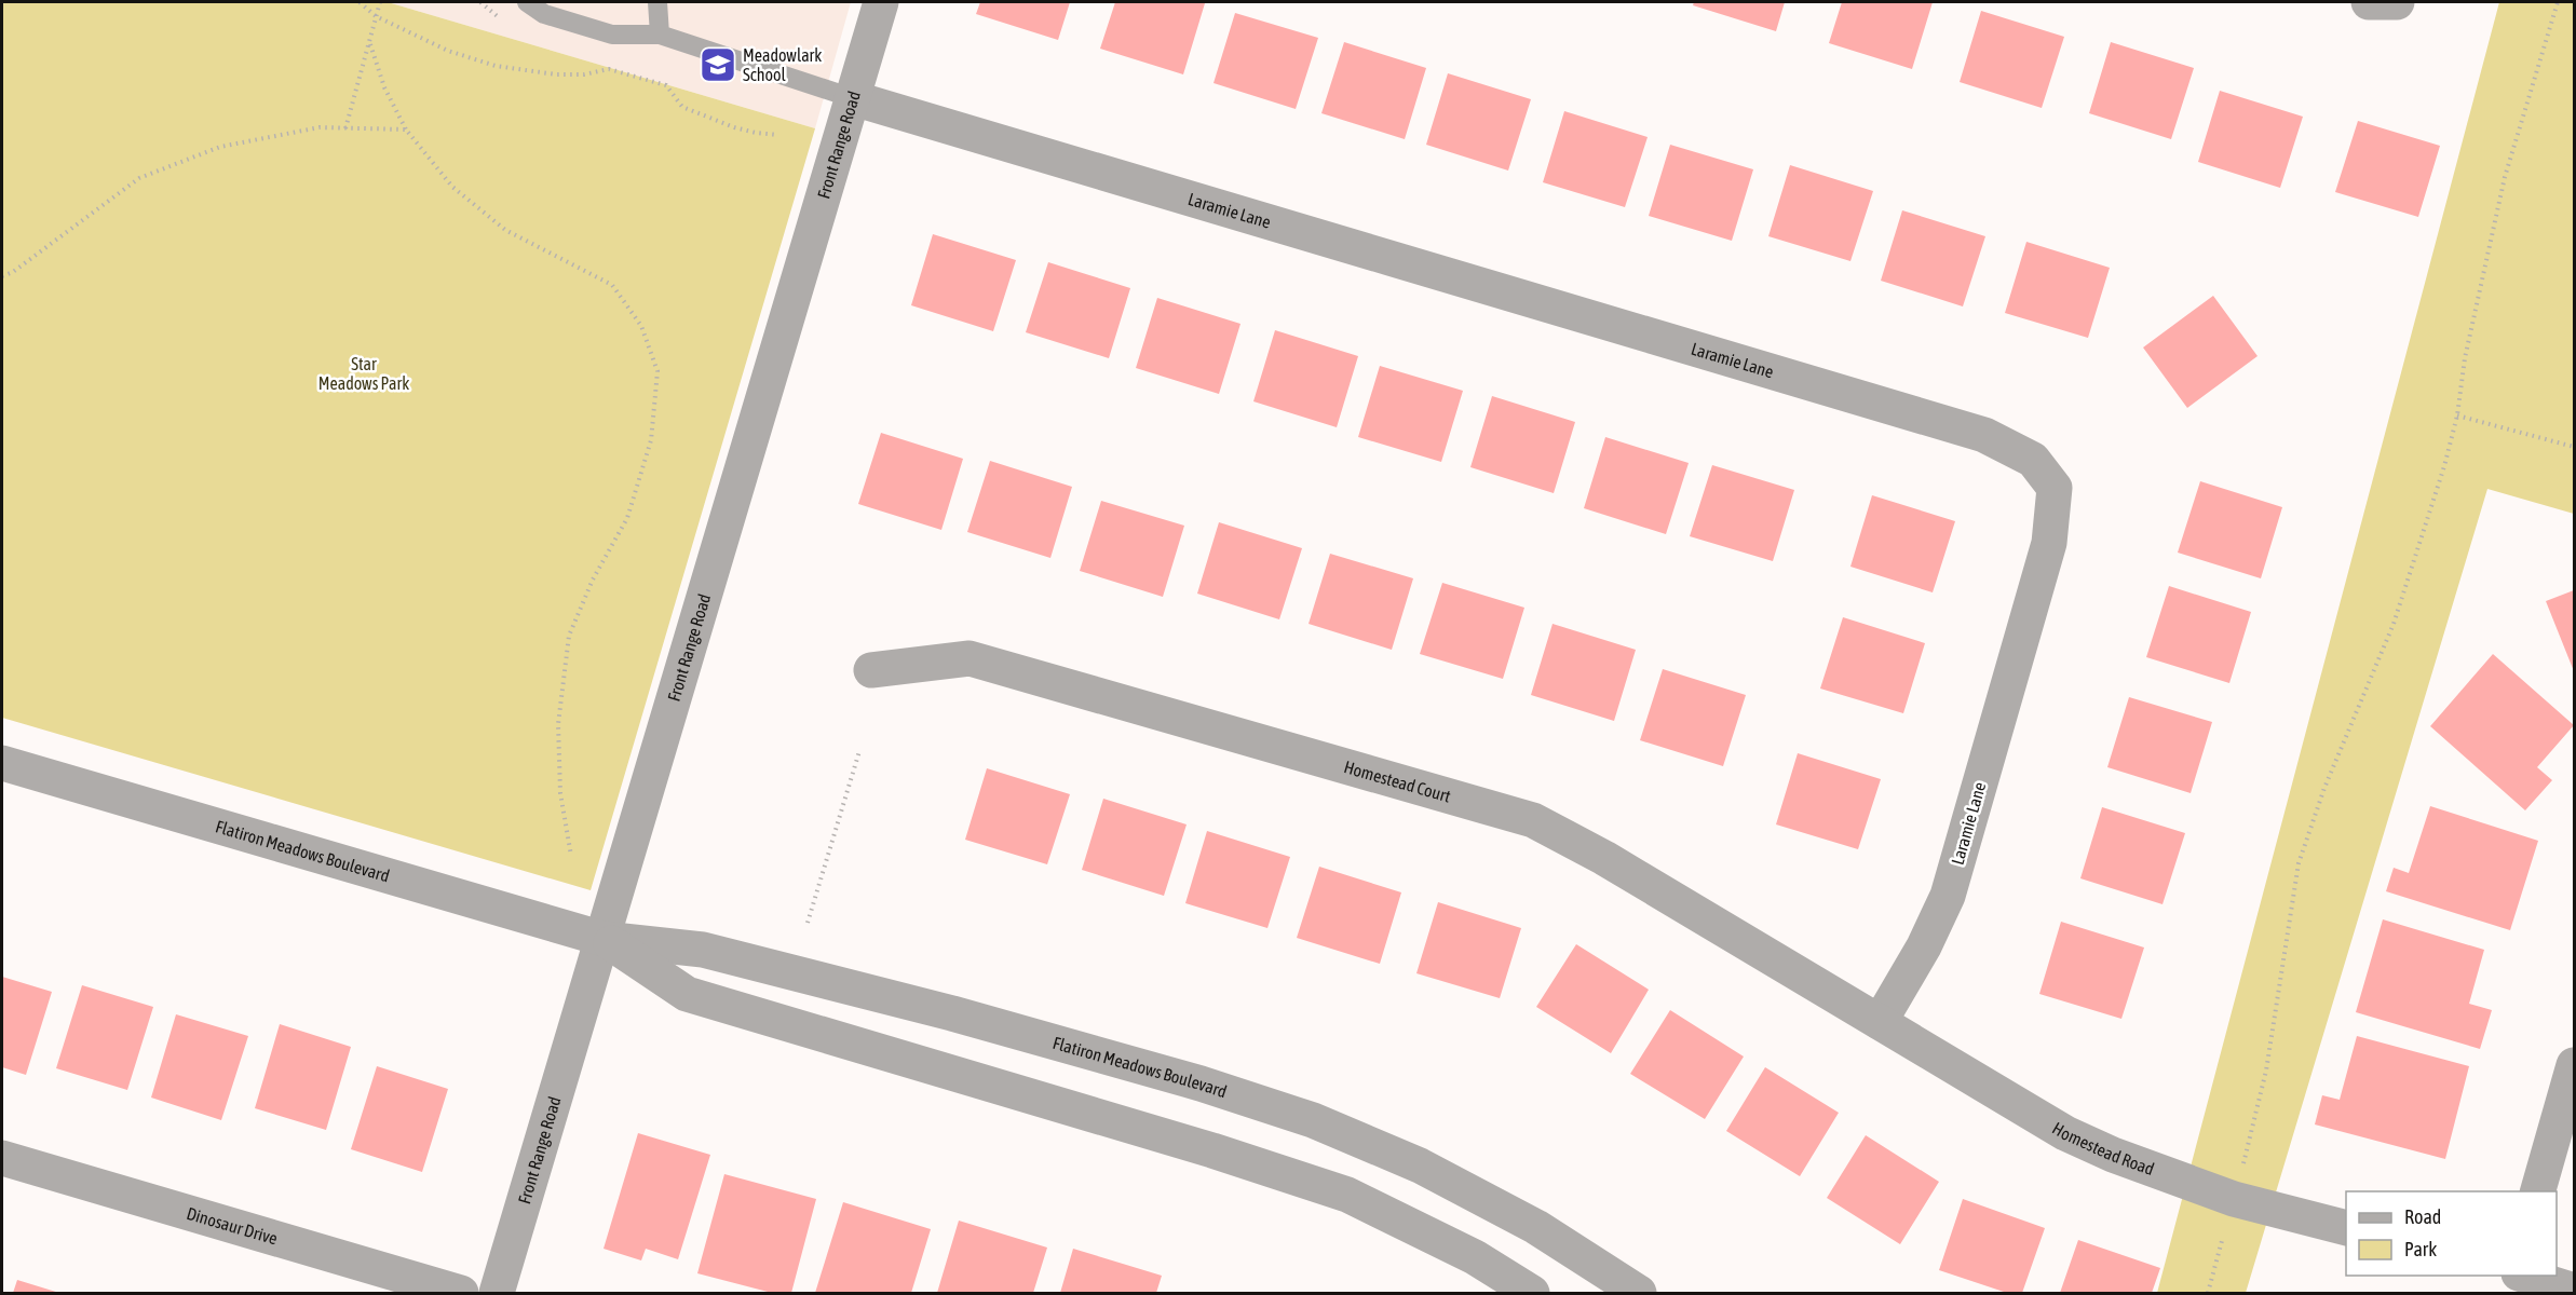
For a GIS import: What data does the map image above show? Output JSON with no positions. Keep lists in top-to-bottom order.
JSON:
{
  "streets": {
    "street": [
      "Front Range Road",
      "Laramie Lane",
      "Homestead Court",
      "Flatiron Meadows Boulevard",
      "Homestead Road",
      "Dinosaur Drive"
    ]
  },
  "crossings": [
    ["Front Range Road", "Laramie Lane"],
    ["Front Range Road", "Flatiron Meadows Boulevard"],
    ["Laramie Lane", "Homestead Court"],
    ["Laramie Lane", "Homestead Road"],
    ["Homestead Court", "Homestead Road"]
  ],
  "parks": ["Star Meadows Park"],
  "places": {
    "school or university": ["Meadowlark School"]
  },
  "legend": ["Road", "Park"]
}
